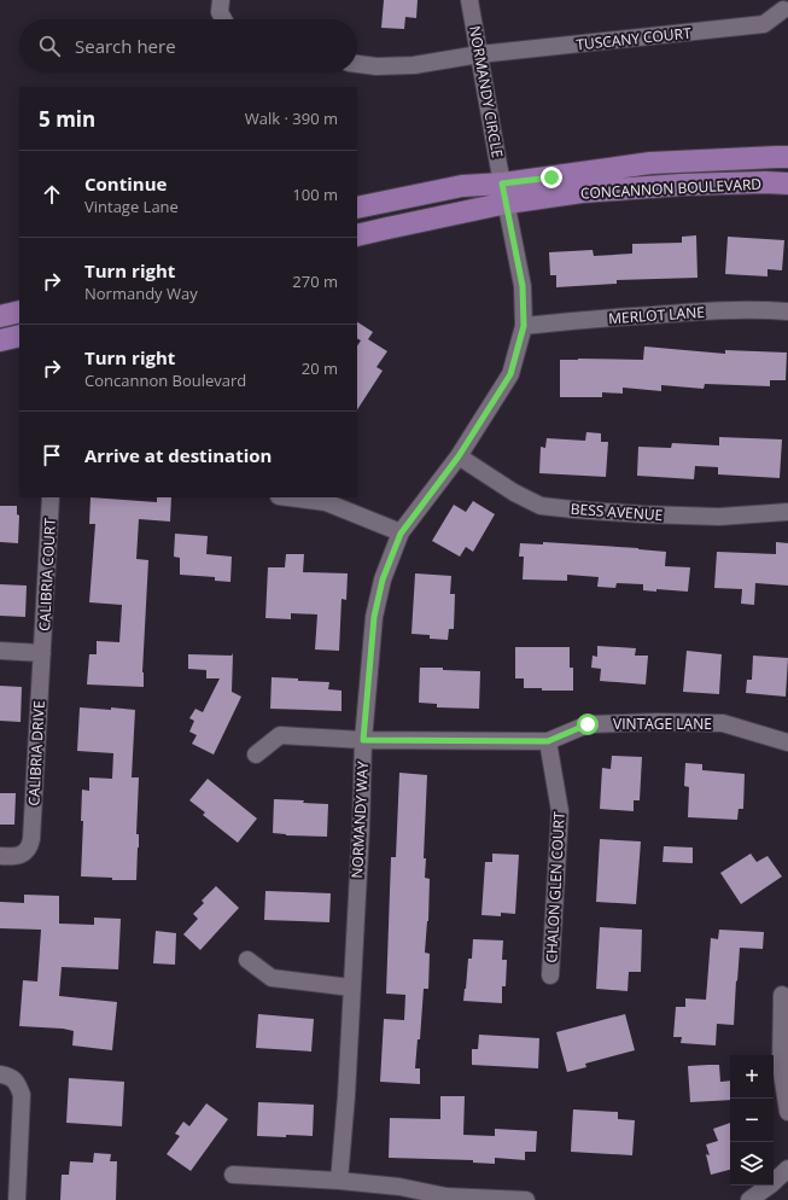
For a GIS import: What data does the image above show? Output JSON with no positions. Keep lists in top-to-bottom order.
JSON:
{
  "streets": {
    "main road": ["CONCANNON BOULEVARD"],
    "street": [
      "TUSCANY COURT",
      "NORMANDY CIRCLE",
      "MERLOT LANE",
      "BESS AVENUE",
      "CALIBRIA COURT",
      "VINTAGE LANE",
      "CALIBRIA DRIVE",
      "NORMANDY WAY",
      "CHALON GLEN COURT"
    ]
  },
  "crossings": [
    ["TUSCANY COURT", "NORMANDY CIRCLE"],
    ["NORMANDY CIRCLE", "CONCANNON BOULEVARD"],
    ["NORMANDY CIRCLE", "NORMANDY WAY"],
    ["CONCANNON BOULEVARD", "NORMANDY WAY"],
    ["MERLOT LANE", "NORMANDY WAY"],
    ["BESS AVENUE", "NORMANDY WAY"],
    ["CALIBRIA COURT", "CALIBRIA DRIVE"],
    ["VINTAGE LANE", "NORMANDY WAY"],
    ["VINTAGE LANE", "CHALON GLEN COURT"]
  ],
  "page": {
    "search": "Search here",
    "heading": ["5 min", "Walk · 390 m"],
    "list": [
      ["Continue", "Vintage Lane", "100 m"],
      ["Turn right", "Normandy Way", "270 m"],
      ["Turn right", "Concannon Boulevard", "20 m"],
      "Arrive at destination"
    ],
    "map_buttons": ["+", "−"]
  }
}
